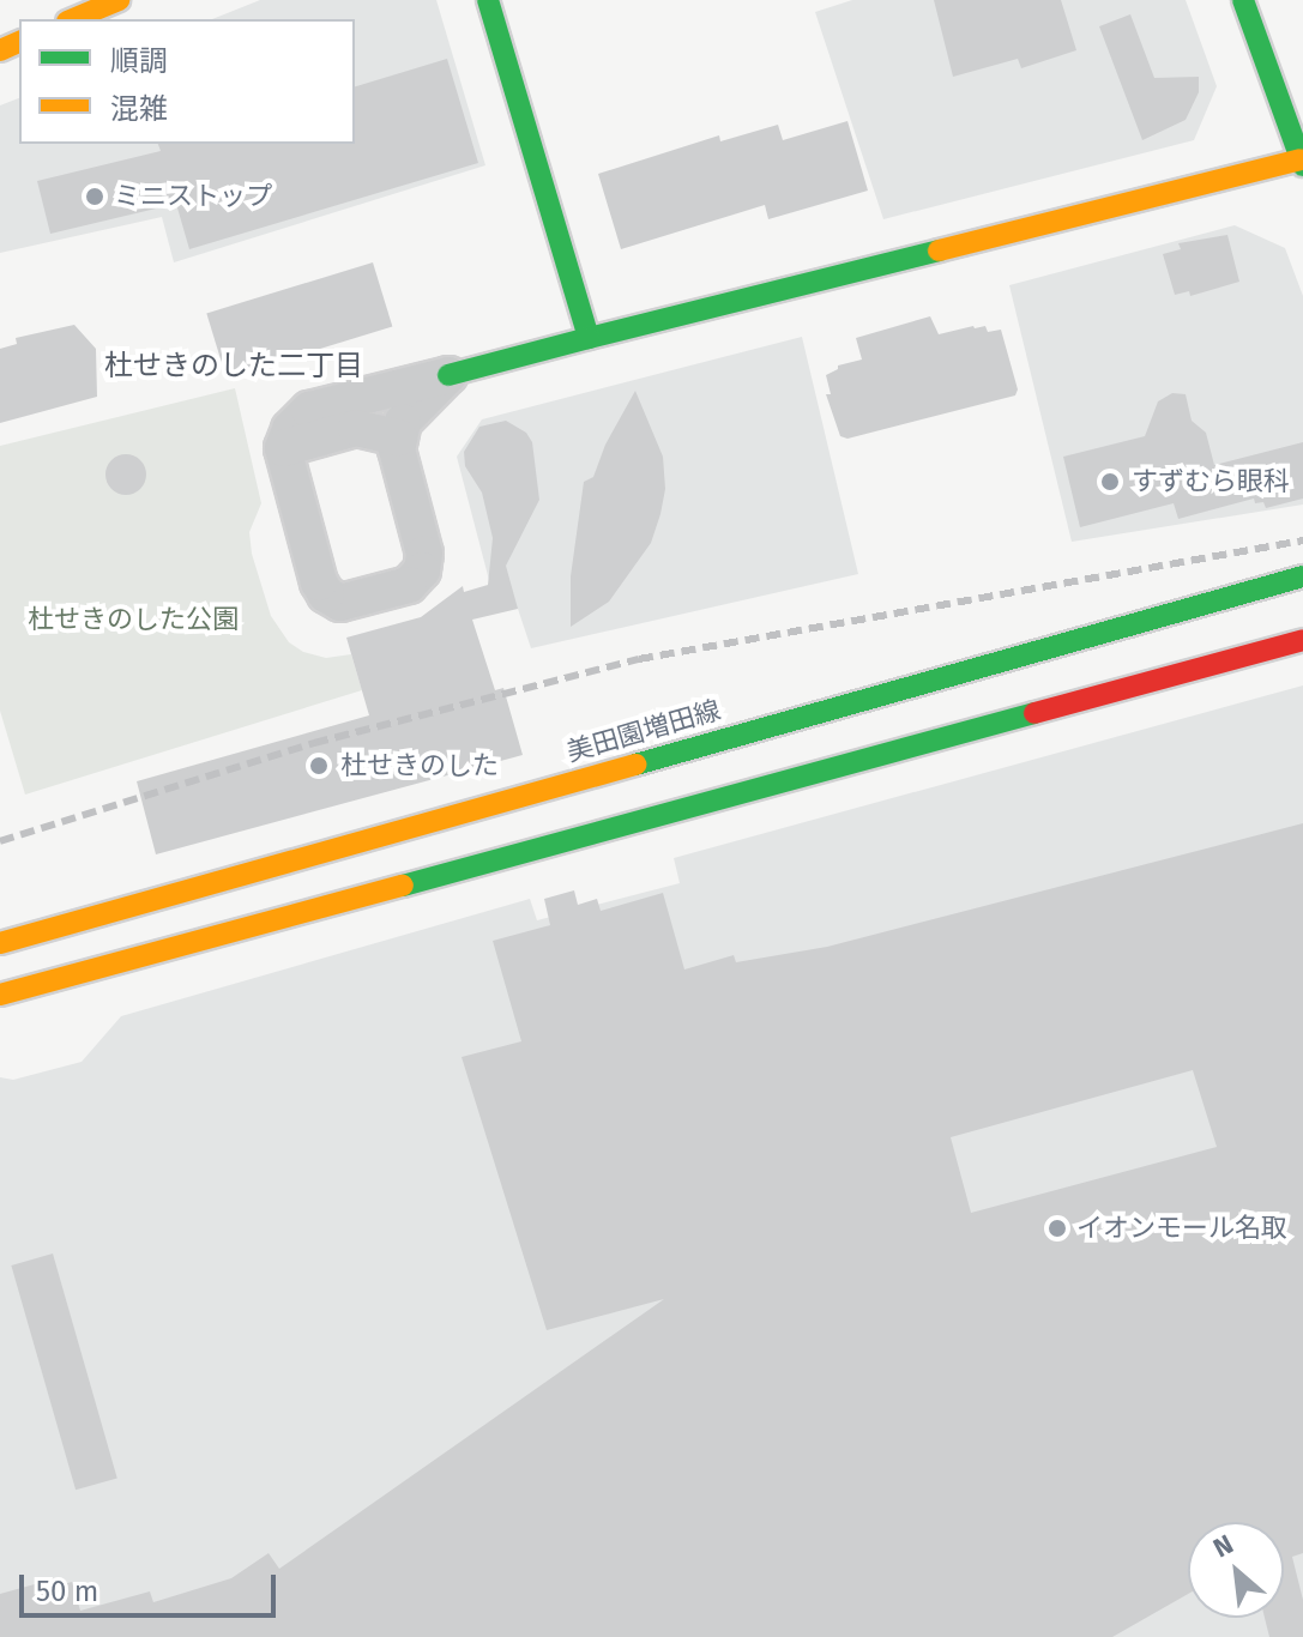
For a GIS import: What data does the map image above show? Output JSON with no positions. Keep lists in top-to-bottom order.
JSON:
{
  "streets": {
    "main road": ["美田園増田線"]
  },
  "districts": ["杜せきのした二丁目"],
  "parks": ["杜せきのした公園"],
  "places": [
    "ミニストップ",
    "すずむら眼科",
    "杜せきのした",
    "イオンモール名取"
  ],
  "legend": ["順調", "混雑"],
  "scale_bar": "50 m",
  "north": "top left"
}
